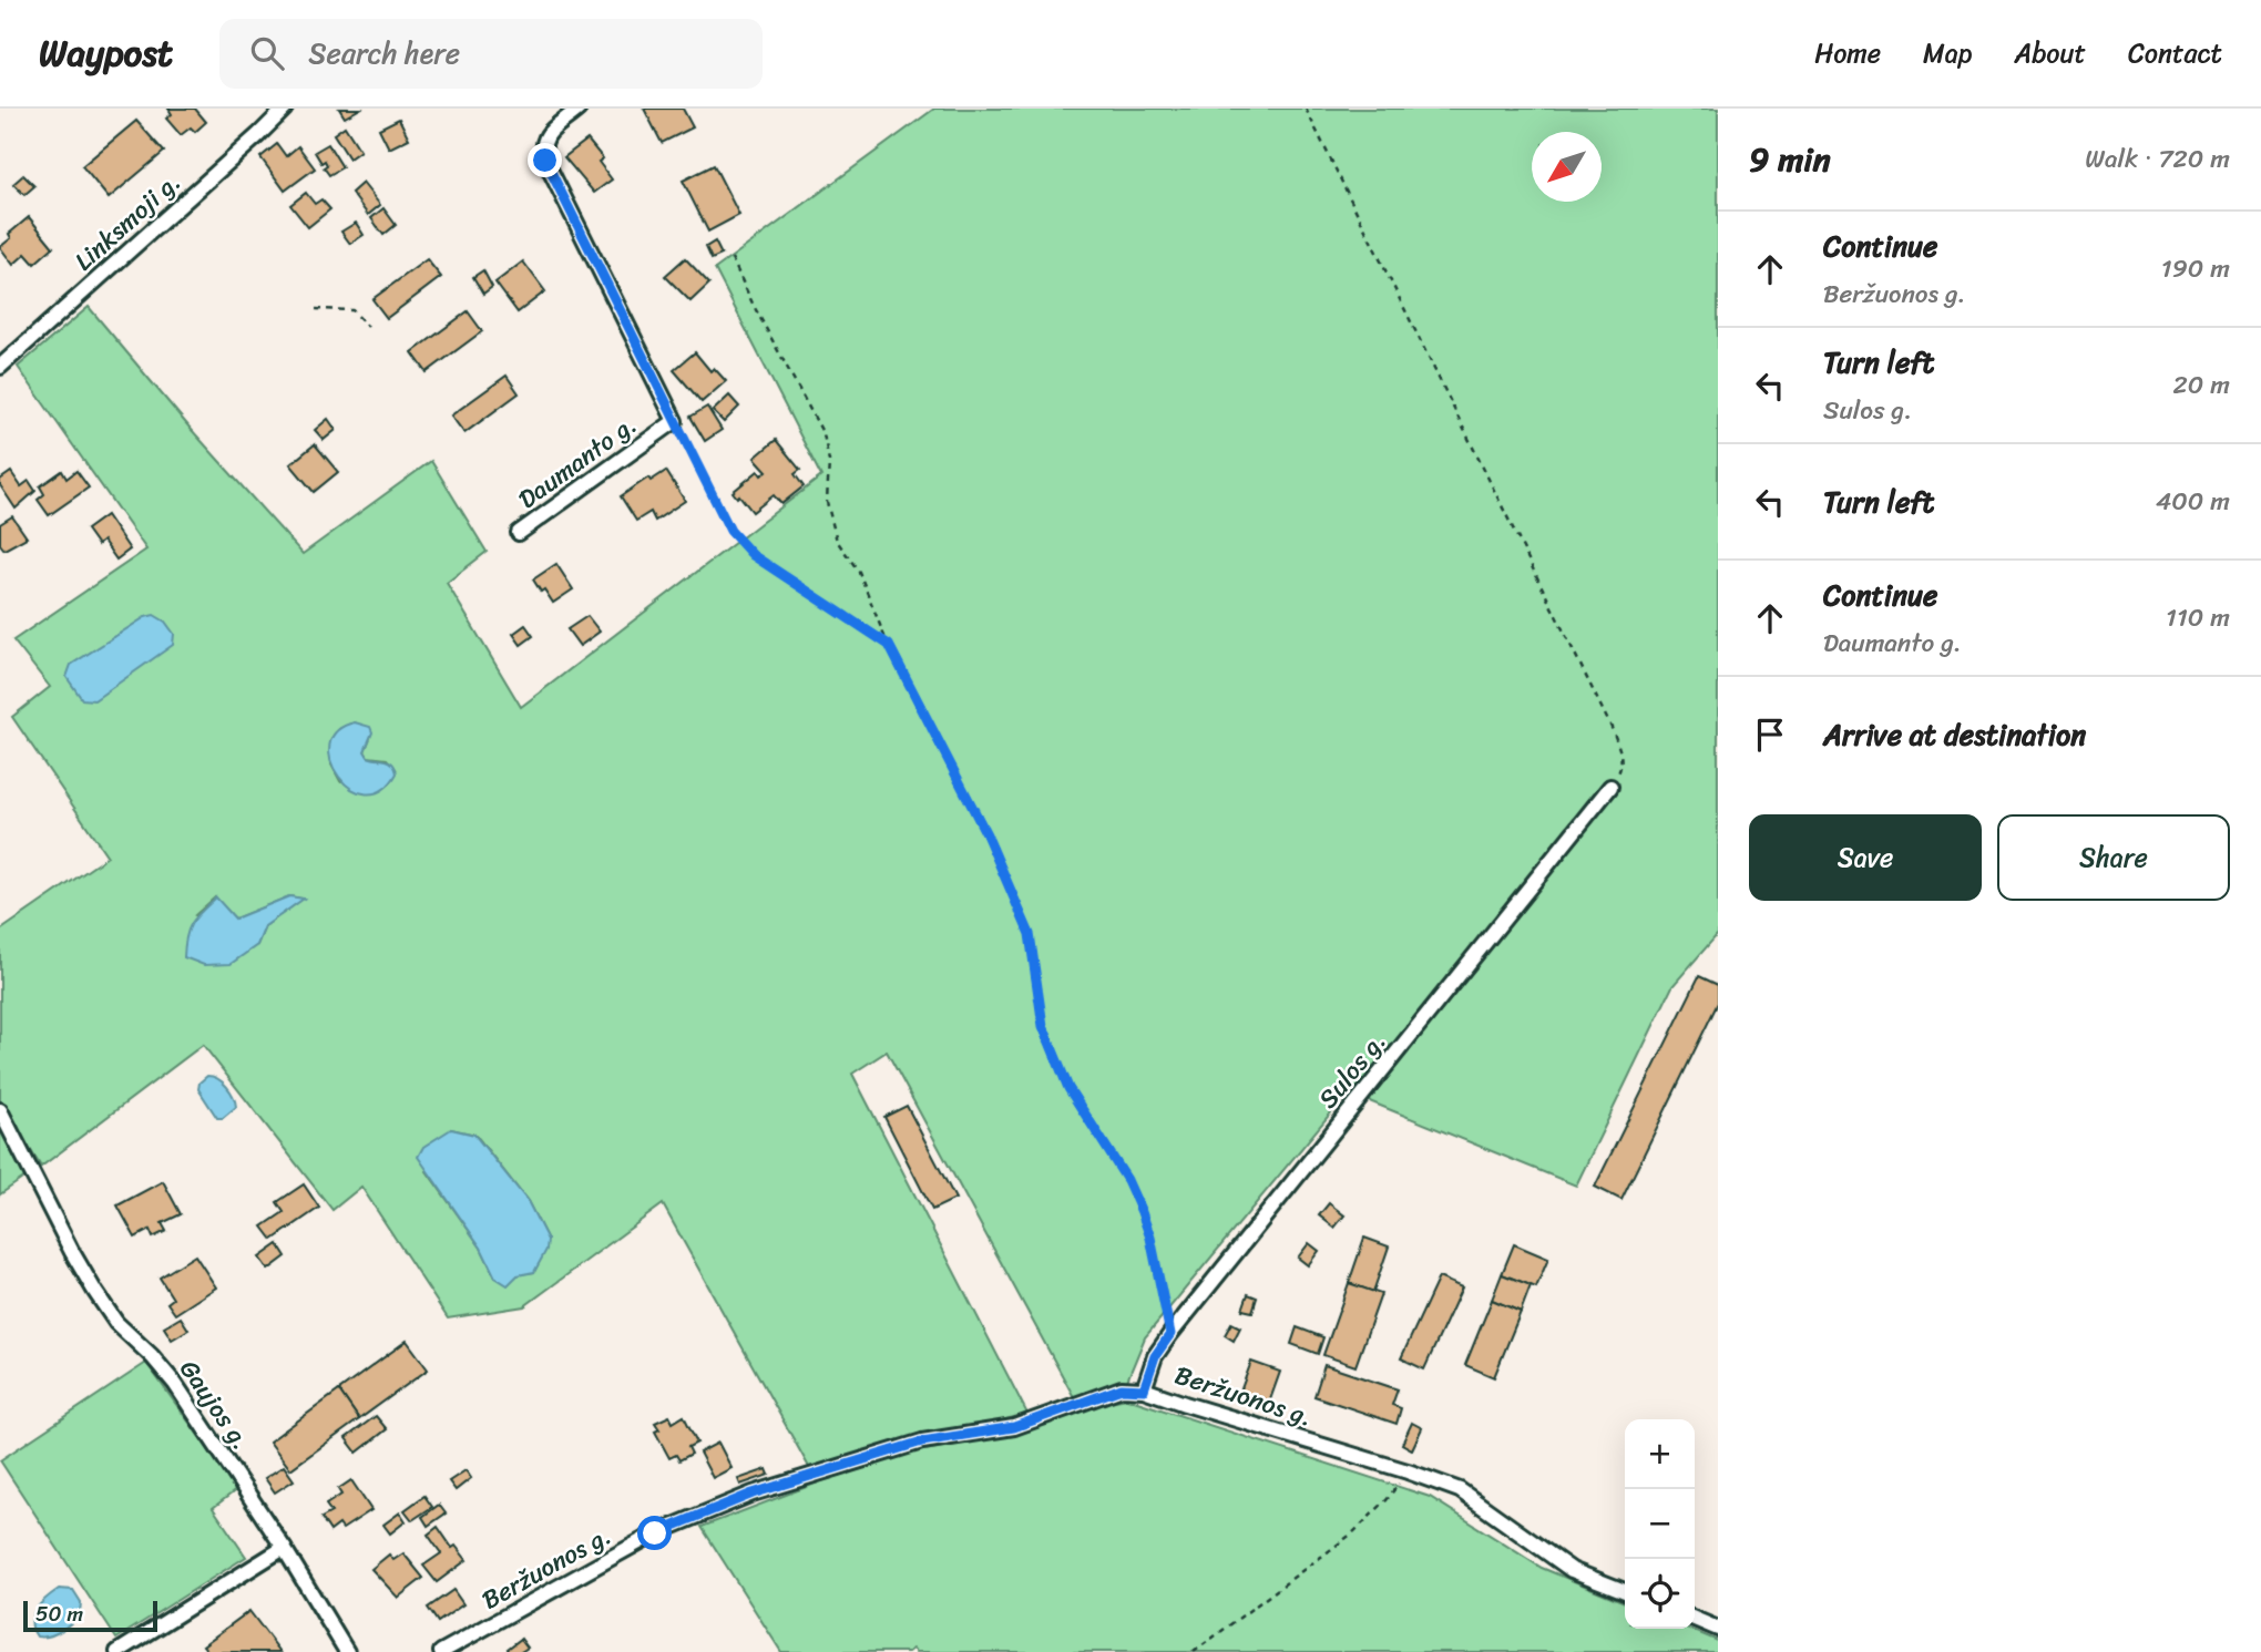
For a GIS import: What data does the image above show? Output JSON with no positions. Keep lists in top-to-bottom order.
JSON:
{
  "streets": {
    "street": [
      "Linksmoji g.",
      "Daumanto g.",
      "Sulos g.",
      "Beržuonos g.",
      "Gaujos g."
    ]
  },
  "crossings": [
    ["Sulos g.", "Beržuonos g."]
  ],
  "scale_bar": "50 m",
  "north": "bottom left",
  "page": {
    "header": "Waypost",
    "search": "Search here",
    "nav": [
      "Home",
      "Map",
      "About",
      "Contact"
    ],
    "heading": ["9 min", "Walk · 720 m"],
    "list": [
      ["Continue", "Beržuonos g.", "190 m"],
      ["Turn left", "Sulos g.", "20 m"],
      ["Turn left", "400 m"],
      ["Continue", "Daumanto g.", "110 m"],
      "Arrive at destination"
    ],
    "buttons": ["Save", "Share"],
    "map_buttons": ["+", "−"],
    "scale": "50 m"
  }
}
